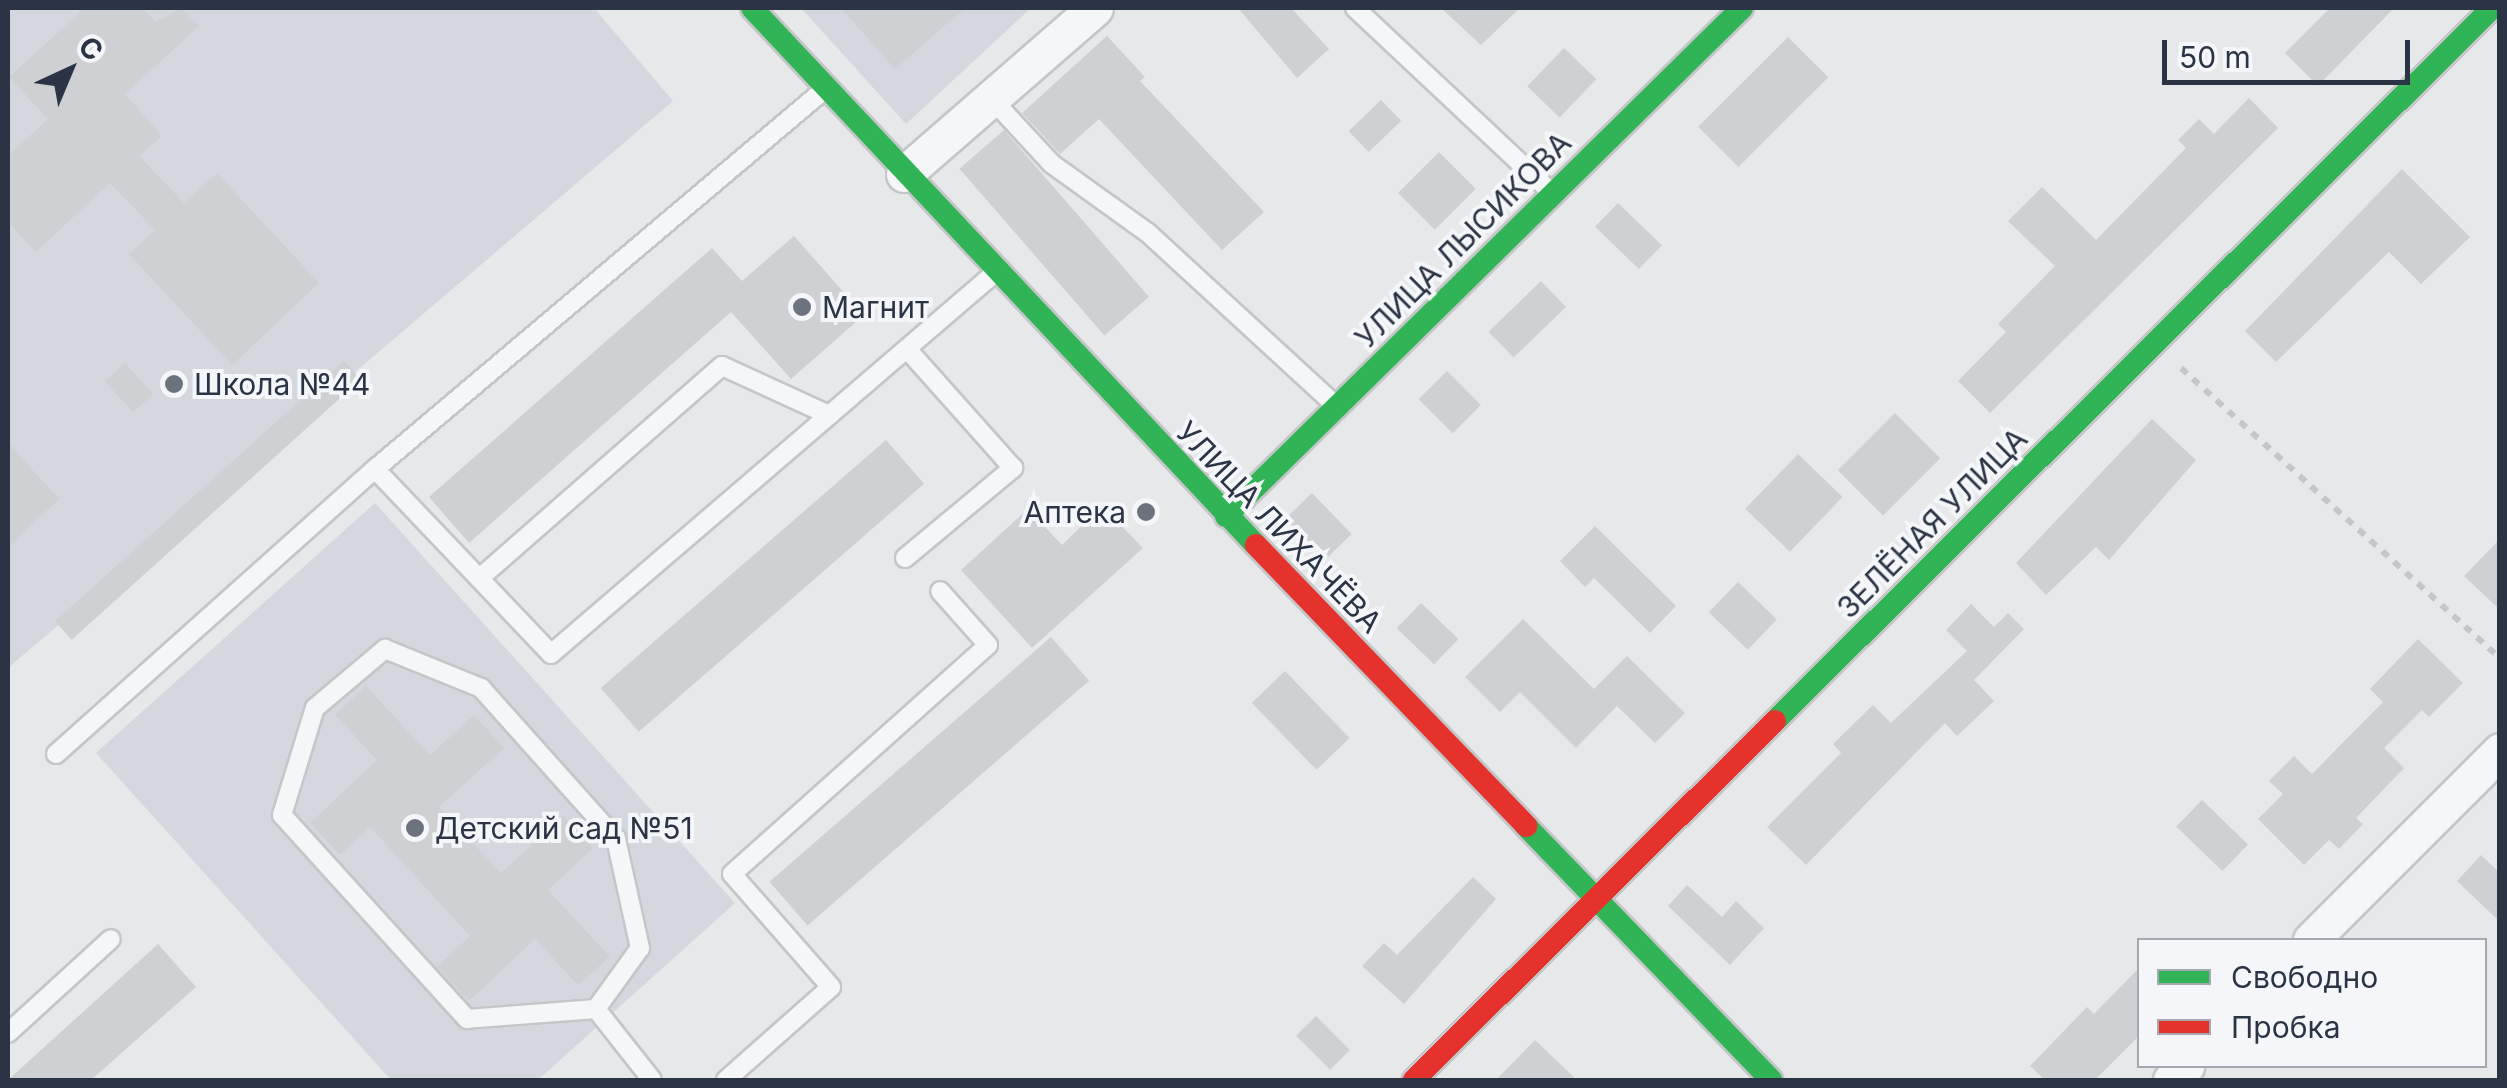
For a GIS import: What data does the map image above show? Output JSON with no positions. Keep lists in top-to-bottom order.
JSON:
{
  "streets": {
    "street": ["УЛИЦА ЛЫСИКОВА", "ЗЕЛЁНАЯ УЛИЦА", "УЛИЦА ЛИХАЧЁВА"]
  },
  "crossings": [
    ["УЛИЦА ЛЫСИКОВА", "УЛИЦА ЛИХАЧЁВА"],
    ["ЗЕЛЁНАЯ УЛИЦА", "УЛИЦА ЛИХАЧЁВА"]
  ],
  "places": [
    "Магнит",
    "Школа №44",
    "Аптека",
    "Детский сад №51"
  ],
  "legend": ["Свободно", "Пробка"],
  "scale_bar": "50 m",
  "north": "top right"
}
